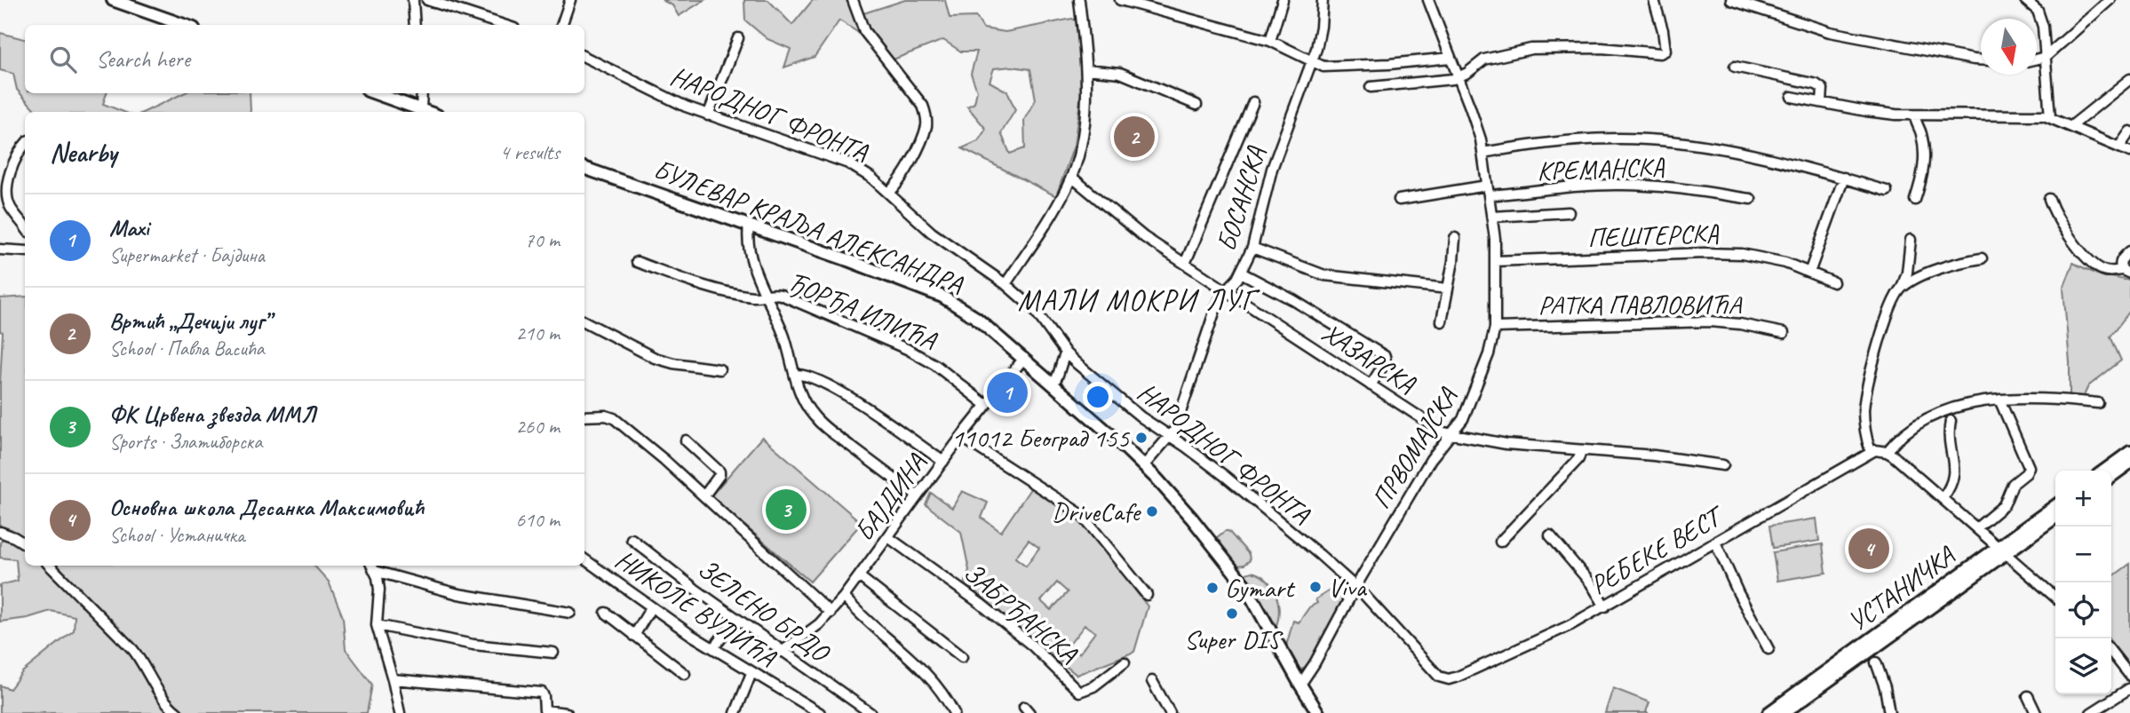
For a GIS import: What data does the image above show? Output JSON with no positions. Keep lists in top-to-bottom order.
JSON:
{
  "streets": {
    "main road": ["БУЛЕВАР КРАЉА АЛЕКСАНДРА", "УСТАНИЧКА"],
    "street": [
      "НАРОДНОГ ФРОНТА",
      "КРЕМАНСКА",
      "БОСАНСКА",
      "ПЕШТЕРСКА",
      "РАТКА ПАВЛОВИЋА",
      "ЂОРЂА ИЛИЋА",
      "ХАЗАРСКА",
      "ПРВОМАЈСКА",
      "БАЈДИНА",
      "РЕБЕКЕ ВЕСТ",
      "НИКОЛЕ ВУЛИЋА",
      "ЗЕЛЕНО БРДО",
      "ЗАБРЂАНСКА"
    ]
  },
  "crossings": [
    ["НАРОДНОГ ФРОНТА", "БОСАНСКА"],
    ["НАРОДНОГ ФРОНТА", "ПРВОМАЈСКА"],
    ["НАРОДНОГ ФРОНТА", "РЕБЕКЕ ВЕСТ"],
    ["КРЕМАНСКА", "ПРВОМАЈСКА"],
    ["БОСАНСКА", "БУЛЕВАР КРАЉА АЛЕКСАНДРА"],
    ["БОСАНСКА", "ХАЗАРСКА"],
    ["БУЛЕВАР КРАЉА АЛЕКСАНДРА", "ПРВОМАЈСКА"],
    ["БУЛЕВАР КРАЉА АЛЕКСАНДРА", "БАЈДИНА"],
    ["ПЕШТЕРСКА", "ПРВОМАЈСКА"],
    ["РАТКА ПАВЛОВИЋА", "ПРВОМАЈСКА"],
    ["ЂОРЂА ИЛИЋА", "БАЈДИНА"],
    ["ХАЗАРСКА", "ПРВОМАЈСКА"],
    ["БАЈДИНА", "ЗЕЛЕНО БРДО"],
    ["БАЈДИНА", "ЗАБРЂАНСКА"]
  ],
  "districts": ["МАЛИ МОКРИ ЛУГ"],
  "places": [
    "11012 Београд 155",
    "DriveCafe",
    "Viva",
    "Gymart",
    "Super DIS"
  ],
  "north": "bottom",
  "page": {
    "search": "Search here",
    "heading": ["Nearby", "4 results"],
    "pins": [
      "2",
      "1",
      "3",
      "4"
    ],
    "list": [
      {
        "mark": "1",
        "name": "Maxi",
        "note": "Supermarket · Бајдина",
        "value": "70 m"
      },
      {
        "mark": "2",
        "name": "Вртић „Дечији луг”",
        "note": "School · Павла Васића",
        "value": "210 m"
      },
      {
        "mark": "3",
        "name": "ФК Црвена звезда ММЛ",
        "note": "Sports · Златиборска",
        "value": "260 m"
      },
      {
        "mark": "4",
        "name": "Основна школа Десанка Максимовић",
        "note": "School · Устаничка",
        "value": "610 m"
      }
    ],
    "map_buttons": ["+", "−"]
  }
}
